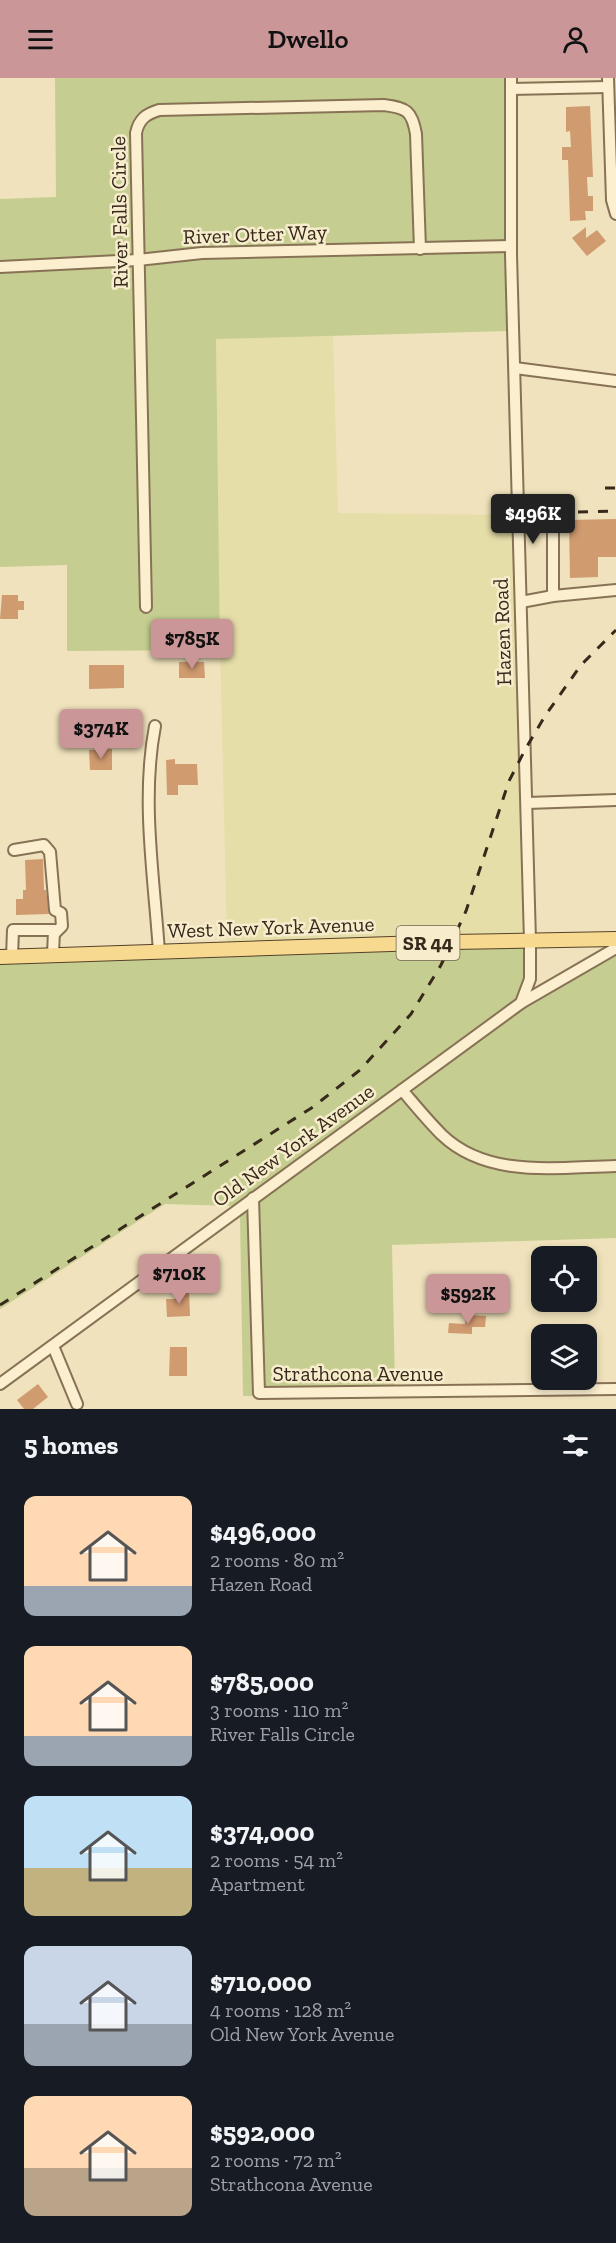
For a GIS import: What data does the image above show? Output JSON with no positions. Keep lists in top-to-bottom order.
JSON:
{
  "streets": {
    "main road": ["West New York Avenue", "SR 44"],
    "street": [
      "River Falls Circle",
      "River Otter Way",
      "Hazen Road",
      "Old New York Avenue",
      "Strathcona Avenue"
    ]
  },
  "crossings": [
    ["River Falls Circle", "River Otter Way"],
    ["River Otter Way", "Hazen Road"],
    ["Hazen Road", "West New York Avenue"],
    ["Hazen Road", "Old New York Avenue"],
    ["Old New York Avenue", "Strathcona Avenue"]
  ],
  "page": {
    "header": "Dwello",
    "price": [
      "$496K",
      "$785K",
      "$374K",
      "$710K",
      "$592K"
    ],
    "heading": "5 homes",
    "list": [
      {
        "name": "$496,000",
        "note": "2 rooms · 80 m² · Hazen Road"
      },
      {
        "name": "$785,000",
        "note": "3 rooms · 110 m² · River Falls Circle"
      },
      {
        "name": "$374,000",
        "note": "2 rooms · 54 m² · Apartment"
      },
      {
        "name": "$710,000",
        "note": "4 rooms · 128 m² · Old New York Avenue"
      },
      {
        "name": "$592,000",
        "note": "2 rooms · 72 m² · Strathcona Avenue"
      }
    ]
  }
}
